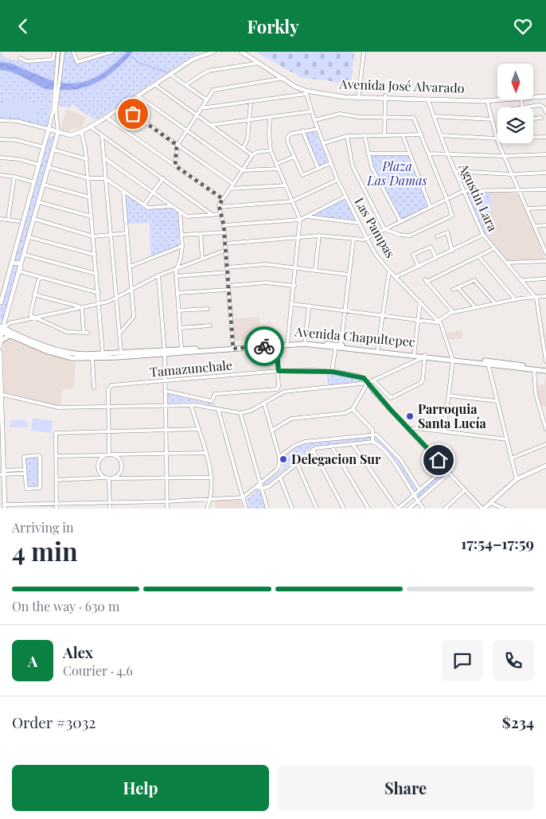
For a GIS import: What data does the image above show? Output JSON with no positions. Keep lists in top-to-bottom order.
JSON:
{
  "streets": {
    "main road": ["Avenida Chapultepec"],
    "street": [
      "Avenida José Alvarado",
      "Agustín Lara",
      "Las Pampas",
      "Tamazunchale"
    ]
  },
  "crossings": [
    ["Avenida José Alvarado", "Agustín Lara"],
    ["Avenida José Alvarado", "Las Pampas"],
    ["Las Pampas", "Avenida Chapultepec"]
  ],
  "parks": ["Plaza Las Damas"],
  "places": ["Parroquia Santa Lucía", "Delegacion Sur"],
  "north": "bottom",
  "page": {
    "header": "Forkly",
    "heading": ["4 min", "Arriving in", "17:54–17:59"],
    "panel": [
      "Alex",
      "Courier · 4.6",
      "Order #3032",
      "$234"
    ],
    "bar": "On the way · 630 m",
    "round": "A",
    "buttons": ["Help", "Share"]
  }
}
